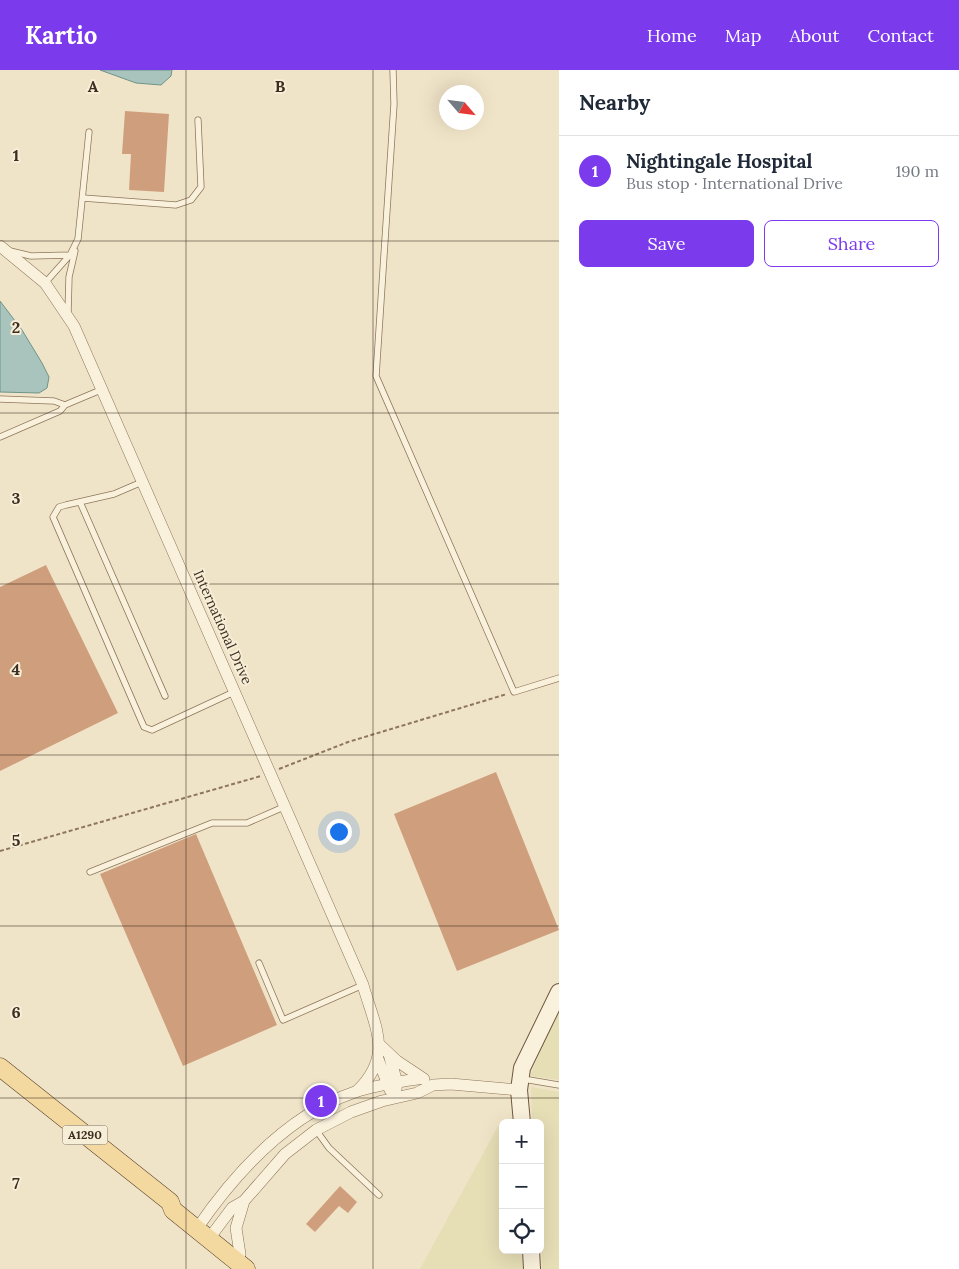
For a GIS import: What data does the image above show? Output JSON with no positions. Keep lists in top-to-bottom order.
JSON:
{
  "streets": {
    "main road": ["A1290"],
    "street": ["International Drive"]
  },
  "crossings": [
    ["International Drive", "A1290"]
  ],
  "north": "bottom right",
  "page": {
    "header": "Kartio",
    "nav": [
      "Home",
      "Map",
      "About",
      "Contact"
    ],
    "heading": "Nearby",
    "list": [
      {
        "mark": "1",
        "name": "Nightingale Hospital",
        "note": "Bus stop · International Drive",
        "value": "190 m"
      }
    ],
    "buttons": ["Save", "Share"],
    "pins": "1",
    "map_buttons": ["+", "−"]
  },
  "grid": {
    "columns": ["A", "B"],
    "rows": [
      "1",
      "2",
      "3",
      "4",
      "5",
      "6",
      "7"
    ]
  }
}
